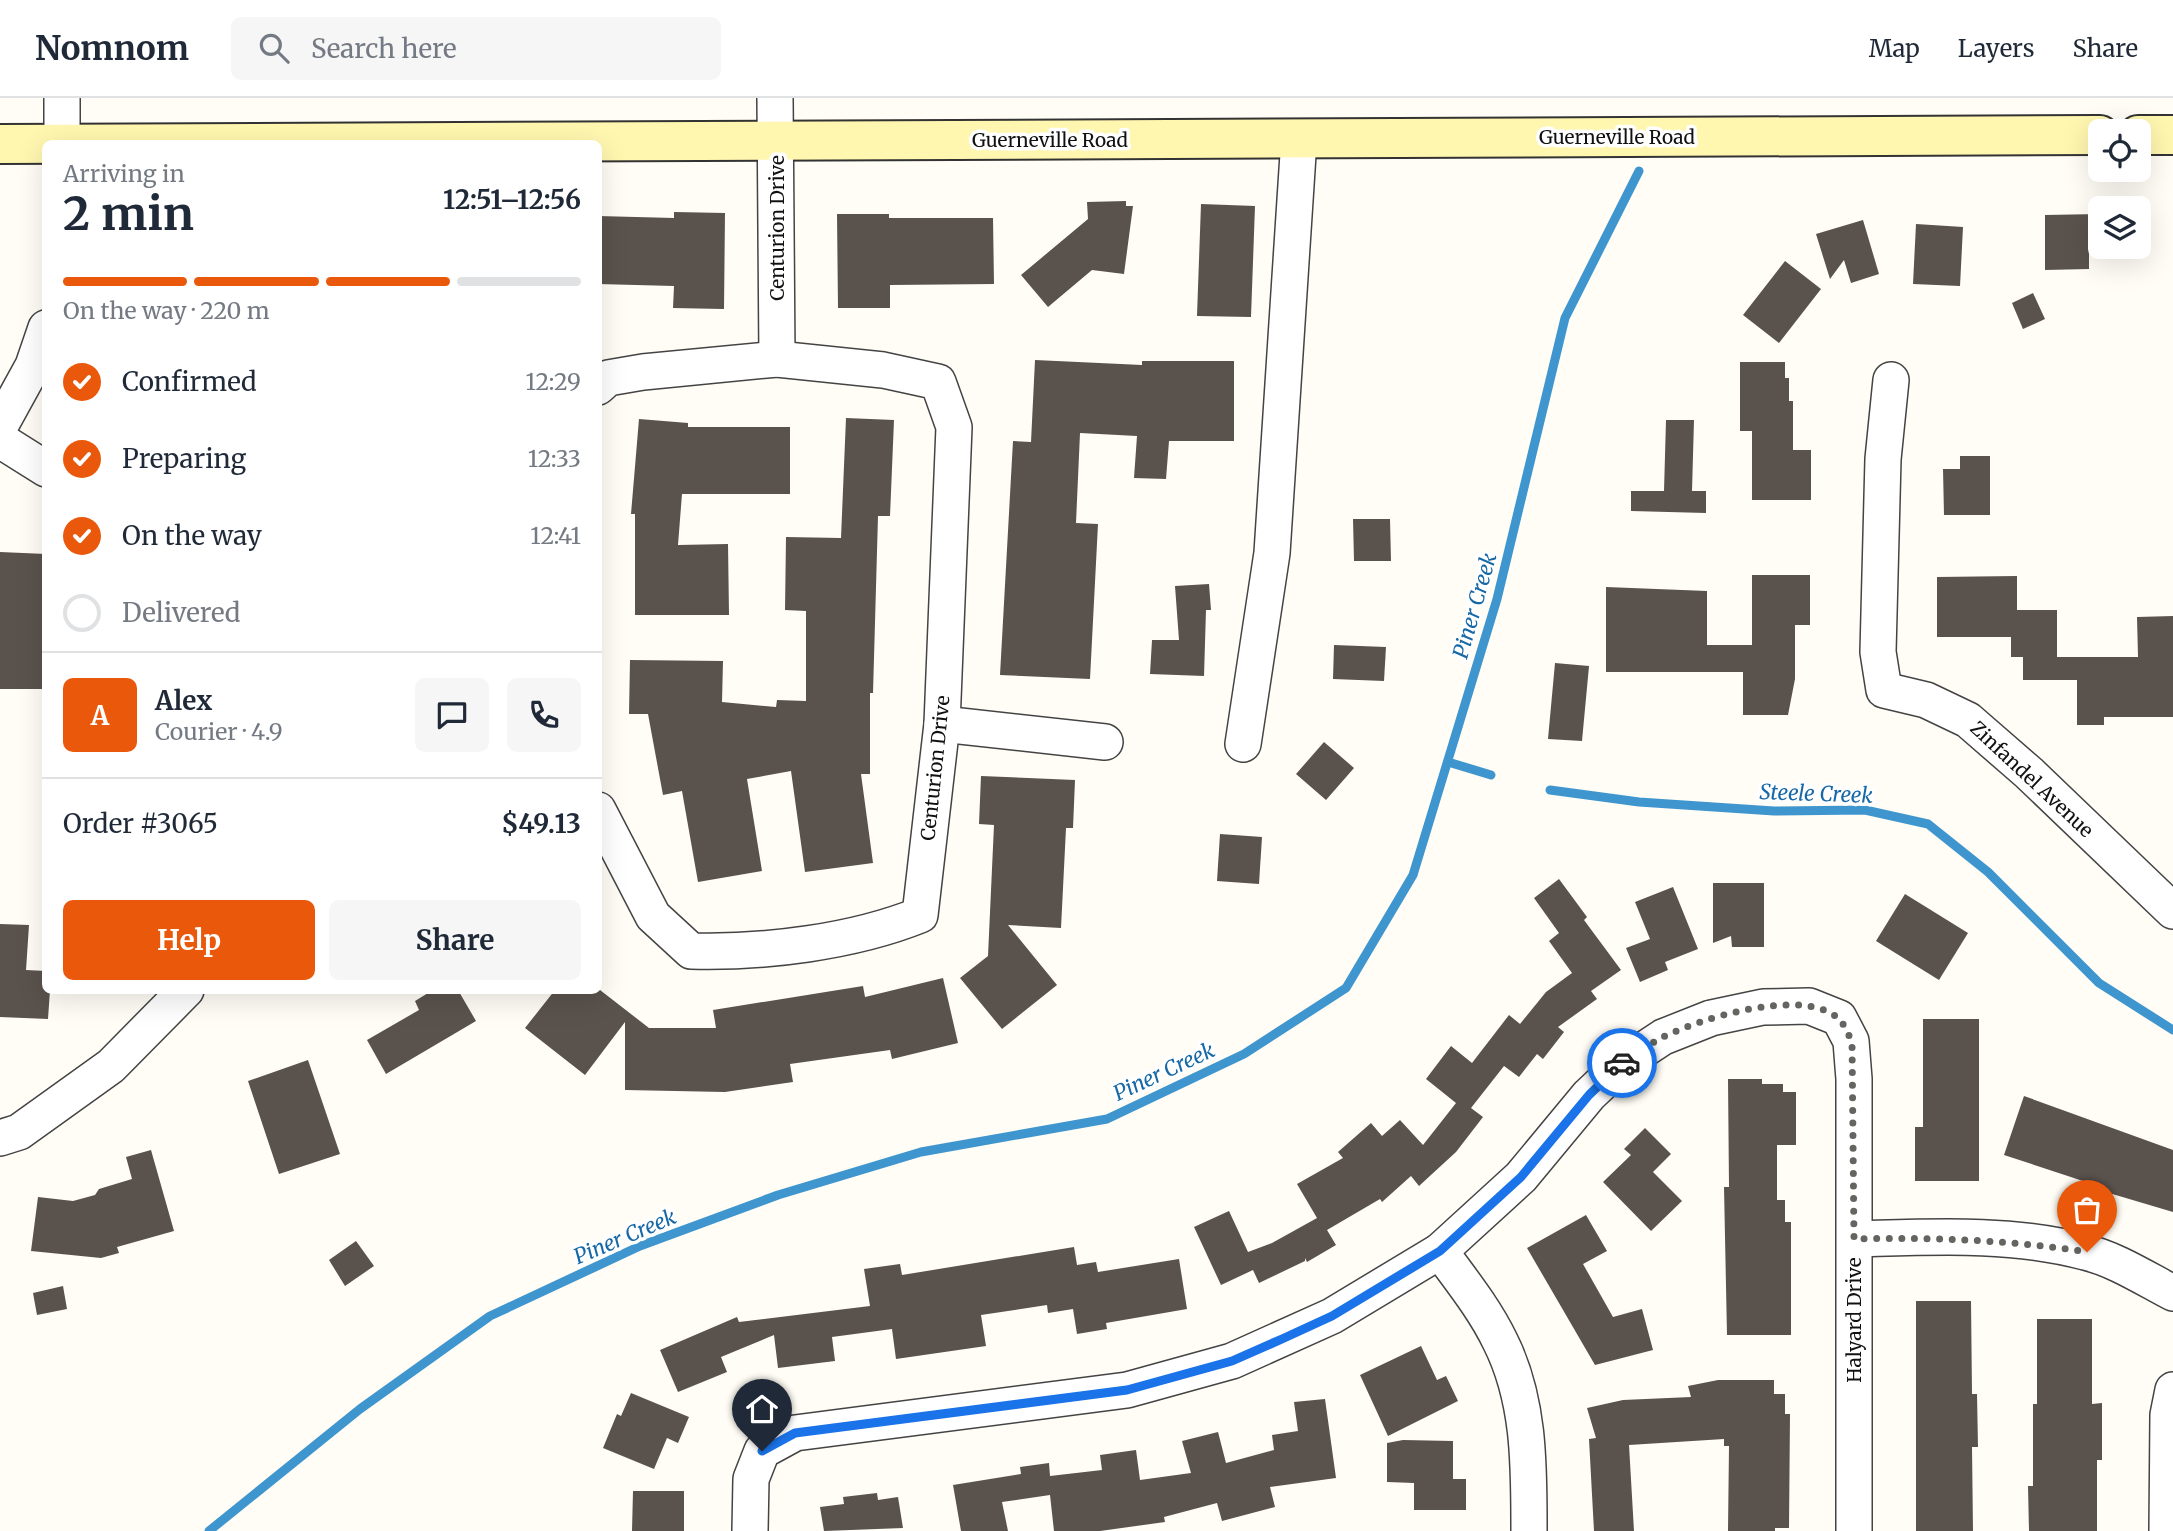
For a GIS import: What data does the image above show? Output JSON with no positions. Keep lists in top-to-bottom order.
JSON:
{
  "streets": {
    "main road": ["Guerneville Road"],
    "street": ["Centurion Drive", "Zinfandel Avenue", "Halyard Drive"]
  },
  "crossings": [
    ["Guerneville Road", "Centurion Drive"]
  ],
  "water": ["Piner Creek", "Steele Creek"],
  "page": {
    "header": "Nomnom",
    "search": "Search here",
    "nav": ["Map", "Layers", "Share"],
    "heading": ["2 min", "Arriving in", "12:51–12:56"],
    "panel": [
      "Alex",
      "Courier · 4.9",
      "Order #3065",
      "$49.13"
    ],
    "bar": "On the way · 220 m",
    "list": [
      ["Confirmed", "12:29"],
      ["Preparing", "12:33"],
      ["On the way", "12:41"],
      "Delivered"
    ],
    "round": "A",
    "buttons": ["Help", "Share"]
  }
}
